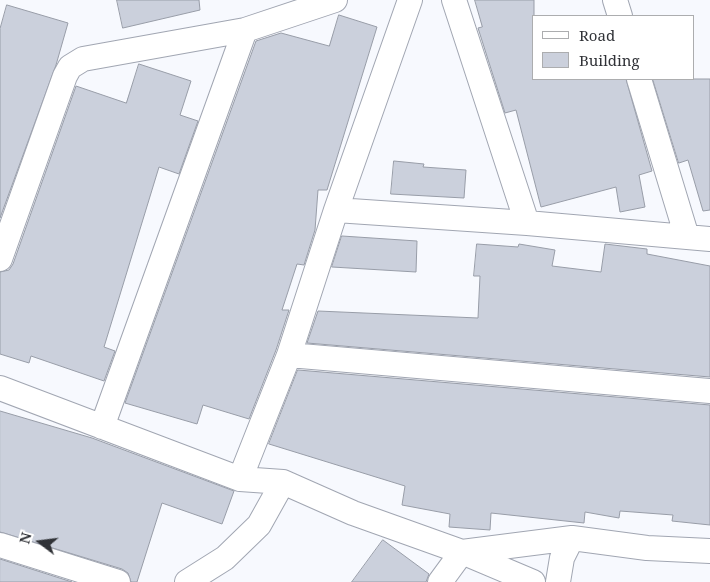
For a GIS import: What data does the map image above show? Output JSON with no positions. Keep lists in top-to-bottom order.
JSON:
{
  "legend": ["Road", "Building"],
  "north": "left"
}
